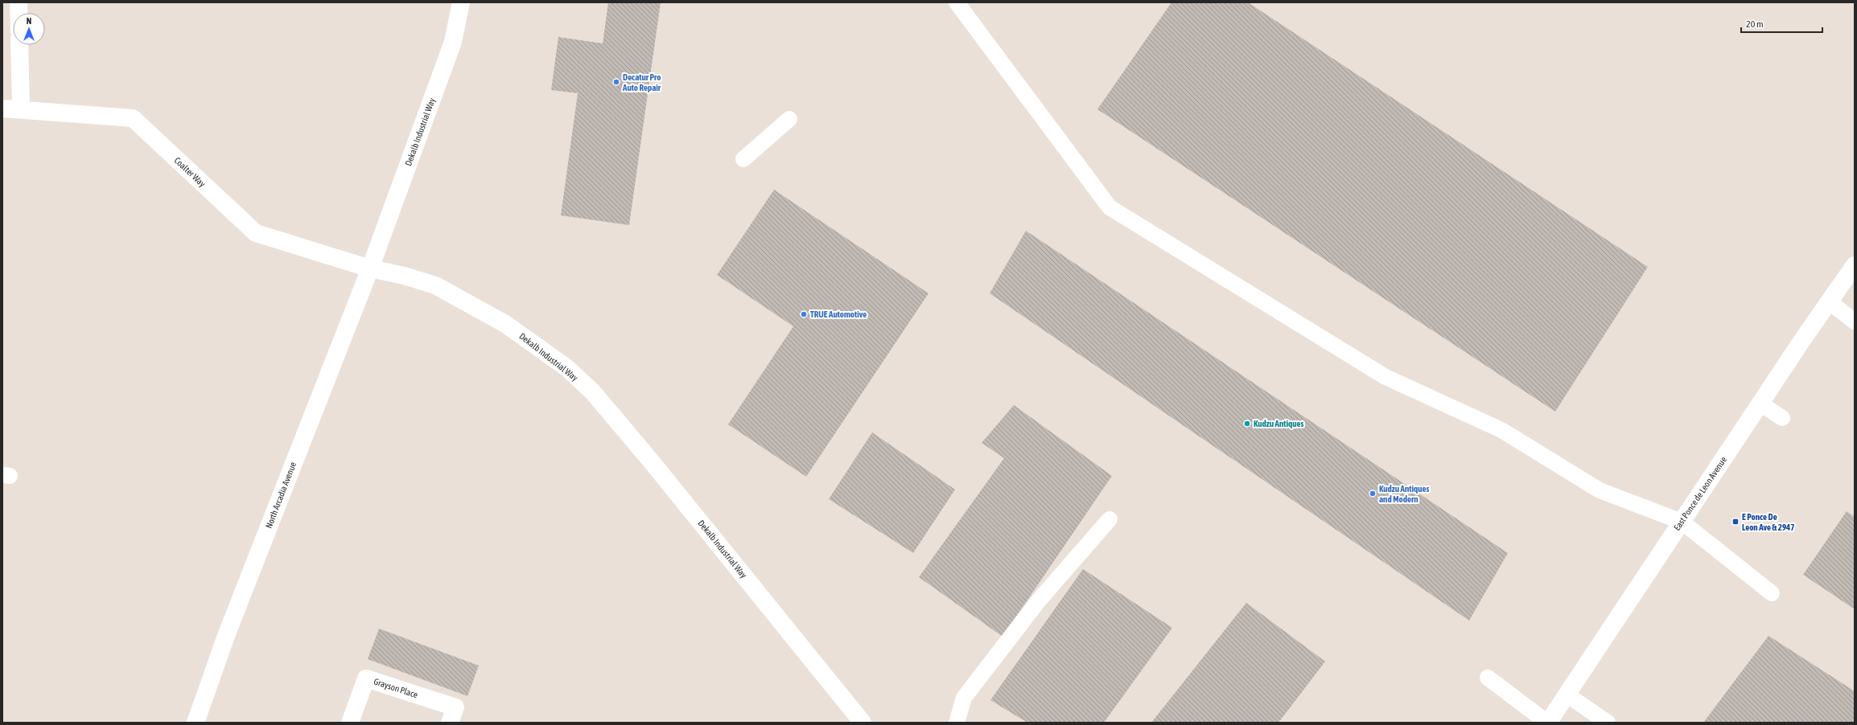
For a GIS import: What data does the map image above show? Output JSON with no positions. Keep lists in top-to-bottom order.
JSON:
{
  "streets": {
    "street": [
      "Dekalb Industrial Way",
      "Coalter Way",
      "East Ponce de Leon Avenue",
      "North Arcadia Avenue",
      "Grayson Place"
    ]
  },
  "crossings": [
    ["Dekalb Industrial Way", "Coalter Way"],
    ["Dekalb Industrial Way", "North Arcadia Avenue"],
    ["Coalter Way", "North Arcadia Avenue"]
  ],
  "places": {
    "other": [
      "Decatur Pro Auto Repair",
      "TRUE Automotive",
      "Kudzu Antiques",
      "Kudzu Antiques and Modern"
    ],
    "transit": ["E Ponce De Leon Ave & 2947"]
  },
  "scale_bar": "20 m",
  "north": "top"
}
